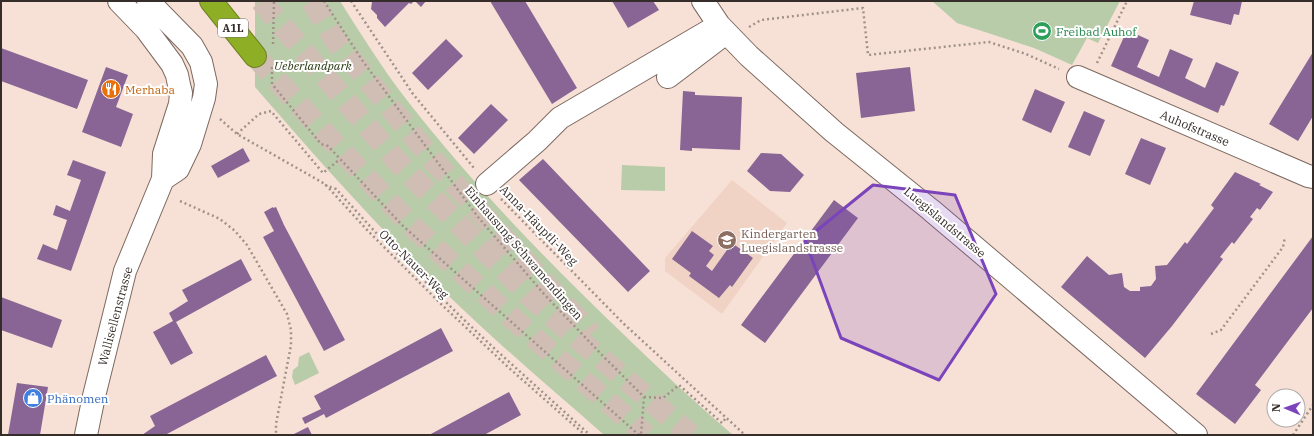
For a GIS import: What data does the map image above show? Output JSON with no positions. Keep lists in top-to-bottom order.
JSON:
{
  "streets": {
    "highway": ["A1L"],
    "street": ["Auhofstrasse", "Luegislandstrasse", "Wallisellenstrasse"],
    "path": ["Anna-Häuptli-Weg", "Einhausung Schwamendingen", "Otto-Nauer-Weg"]
  },
  "parks": ["Ueberlandpark"],
  "places": {
    "sports": ["Freibad Auhof"],
    "restaurant": ["Merhaba"],
    "school or university": ["Kindergarten Luegislandstrasse"],
    "shop": ["Phänomen"]
  },
  "north": "left"
}
